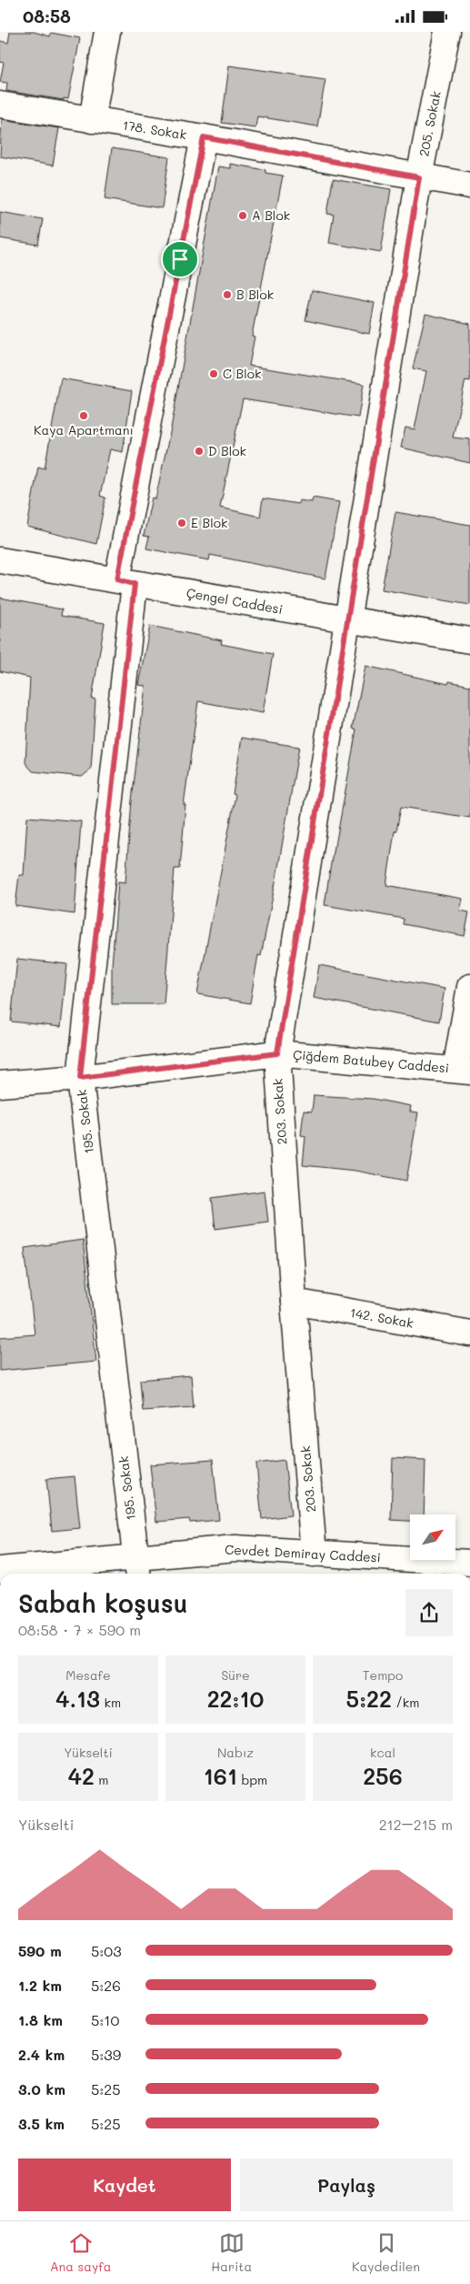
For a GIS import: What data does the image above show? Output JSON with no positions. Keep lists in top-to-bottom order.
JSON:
{
  "streets": {
    "street": [
      "205. Sokak",
      "178. Sokak",
      "Çengel Caddesi",
      "Çiğdem Batubey Caddesi",
      "203. Sokak",
      "195. Sokak",
      "142. Sokak",
      "Cevdet Demiray Caddesi"
    ]
  },
  "crossings": [
    ["205. Sokak", "178. Sokak"],
    ["205. Sokak", "Çengel Caddesi"],
    ["205. Sokak", "203. Sokak"],
    ["178. Sokak", "195. Sokak"],
    ["Çengel Caddesi", "203. Sokak"],
    ["Çengel Caddesi", "195. Sokak"],
    ["Çiğdem Batubey Caddesi", "203. Sokak"],
    ["Çiğdem Batubey Caddesi", "195. Sokak"],
    ["203. Sokak", "142. Sokak"],
    ["203. Sokak", "Cevdet Demiray Caddesi"],
    ["195. Sokak", "Cevdet Demiray Caddesi"]
  ],
  "places": [
    "A Blok",
    "B Blok",
    "C Blok",
    "Kaya Apartmanı",
    "D Blok",
    "E Blok"
  ],
  "north": "top right",
  "page": {
    "status": "08:58",
    "heading": ["Sabah koşusu", "08:58 · 7 × 590 m"],
    "stats": [
      ["Mesafe", "4.13 km"],
      ["Süre", "22:10"],
      ["Tempo", "5:22 /km"],
      ["Yükselti", "42 m"],
      ["Nabız", "161 bpm"],
      ["kcal", "256"]
    ],
    "chart": ["Yükselti", "212–215 m"],
    "list": [
      {
        "name": "590 m",
        "note": "5:03"
      },
      {
        "name": "1.2 km",
        "note": "5:26"
      },
      {
        "name": "1.8 km",
        "note": "5:10"
      },
      {
        "name": "2.4 km",
        "note": "5:39"
      },
      {
        "name": "3.0 km",
        "note": "5:25"
      },
      {
        "name": "3.5 km",
        "note": "5:25"
      }
    ],
    "buttons": ["Kaydet", "Paylaş"],
    "tabs": ["Ana sayfa", "Harita", "Kaydedilen"]
  }
}
